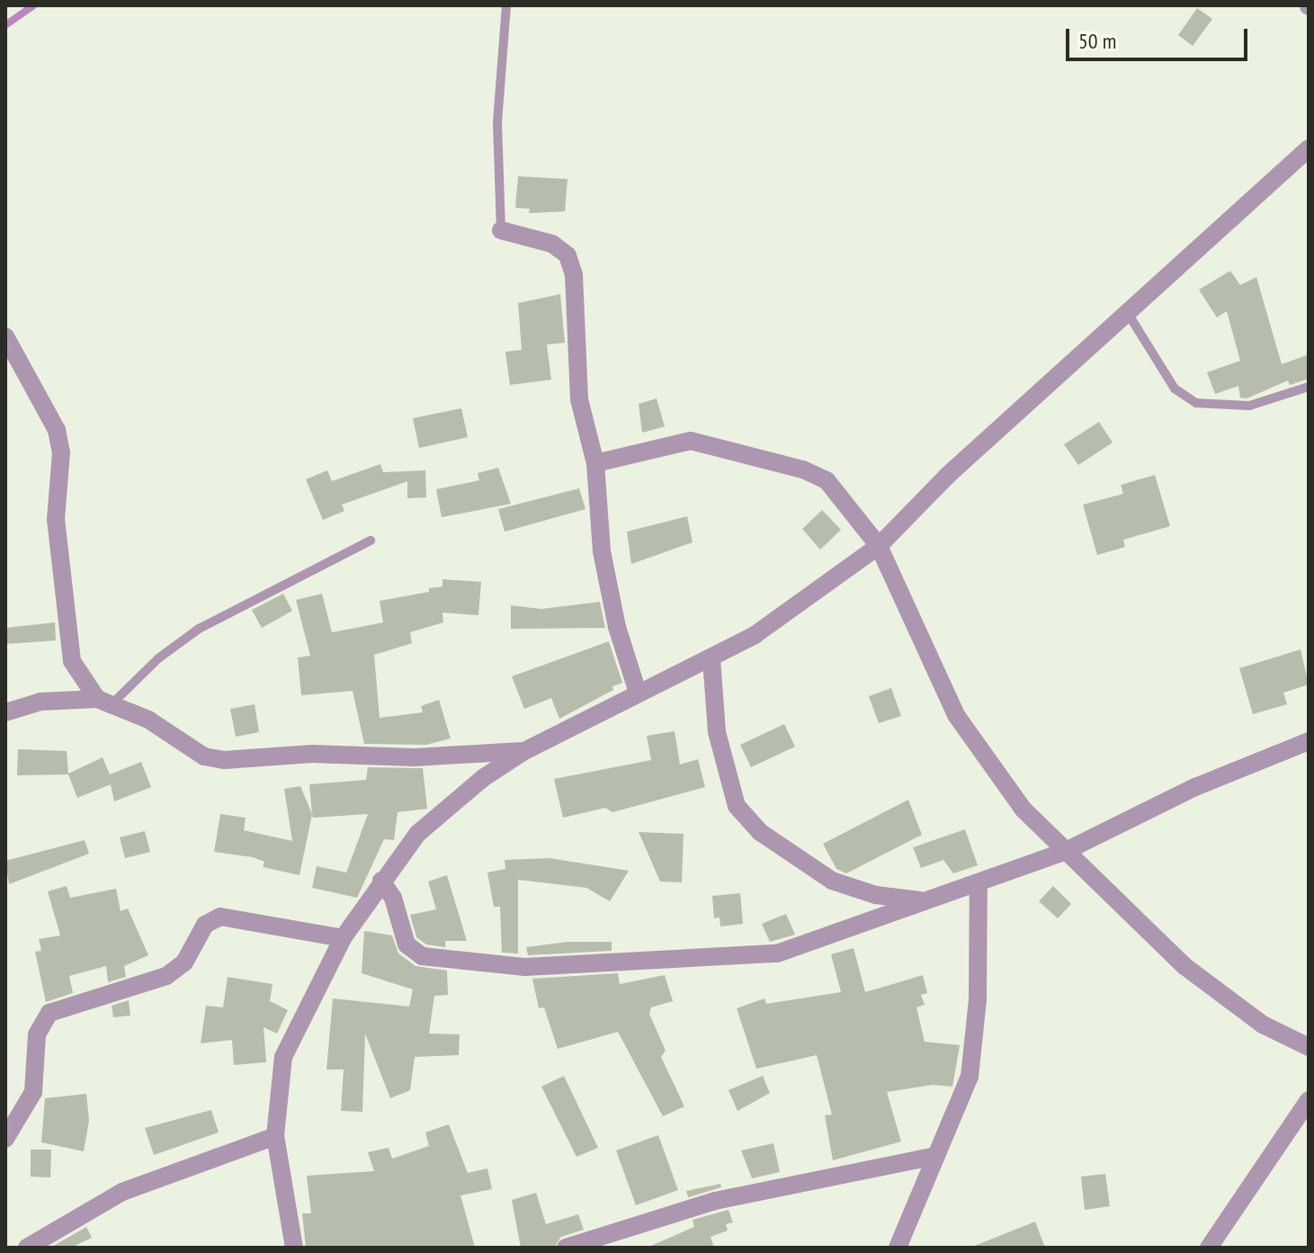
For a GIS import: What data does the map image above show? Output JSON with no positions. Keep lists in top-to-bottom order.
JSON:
{
  "scale_bar": "50 m"
}
